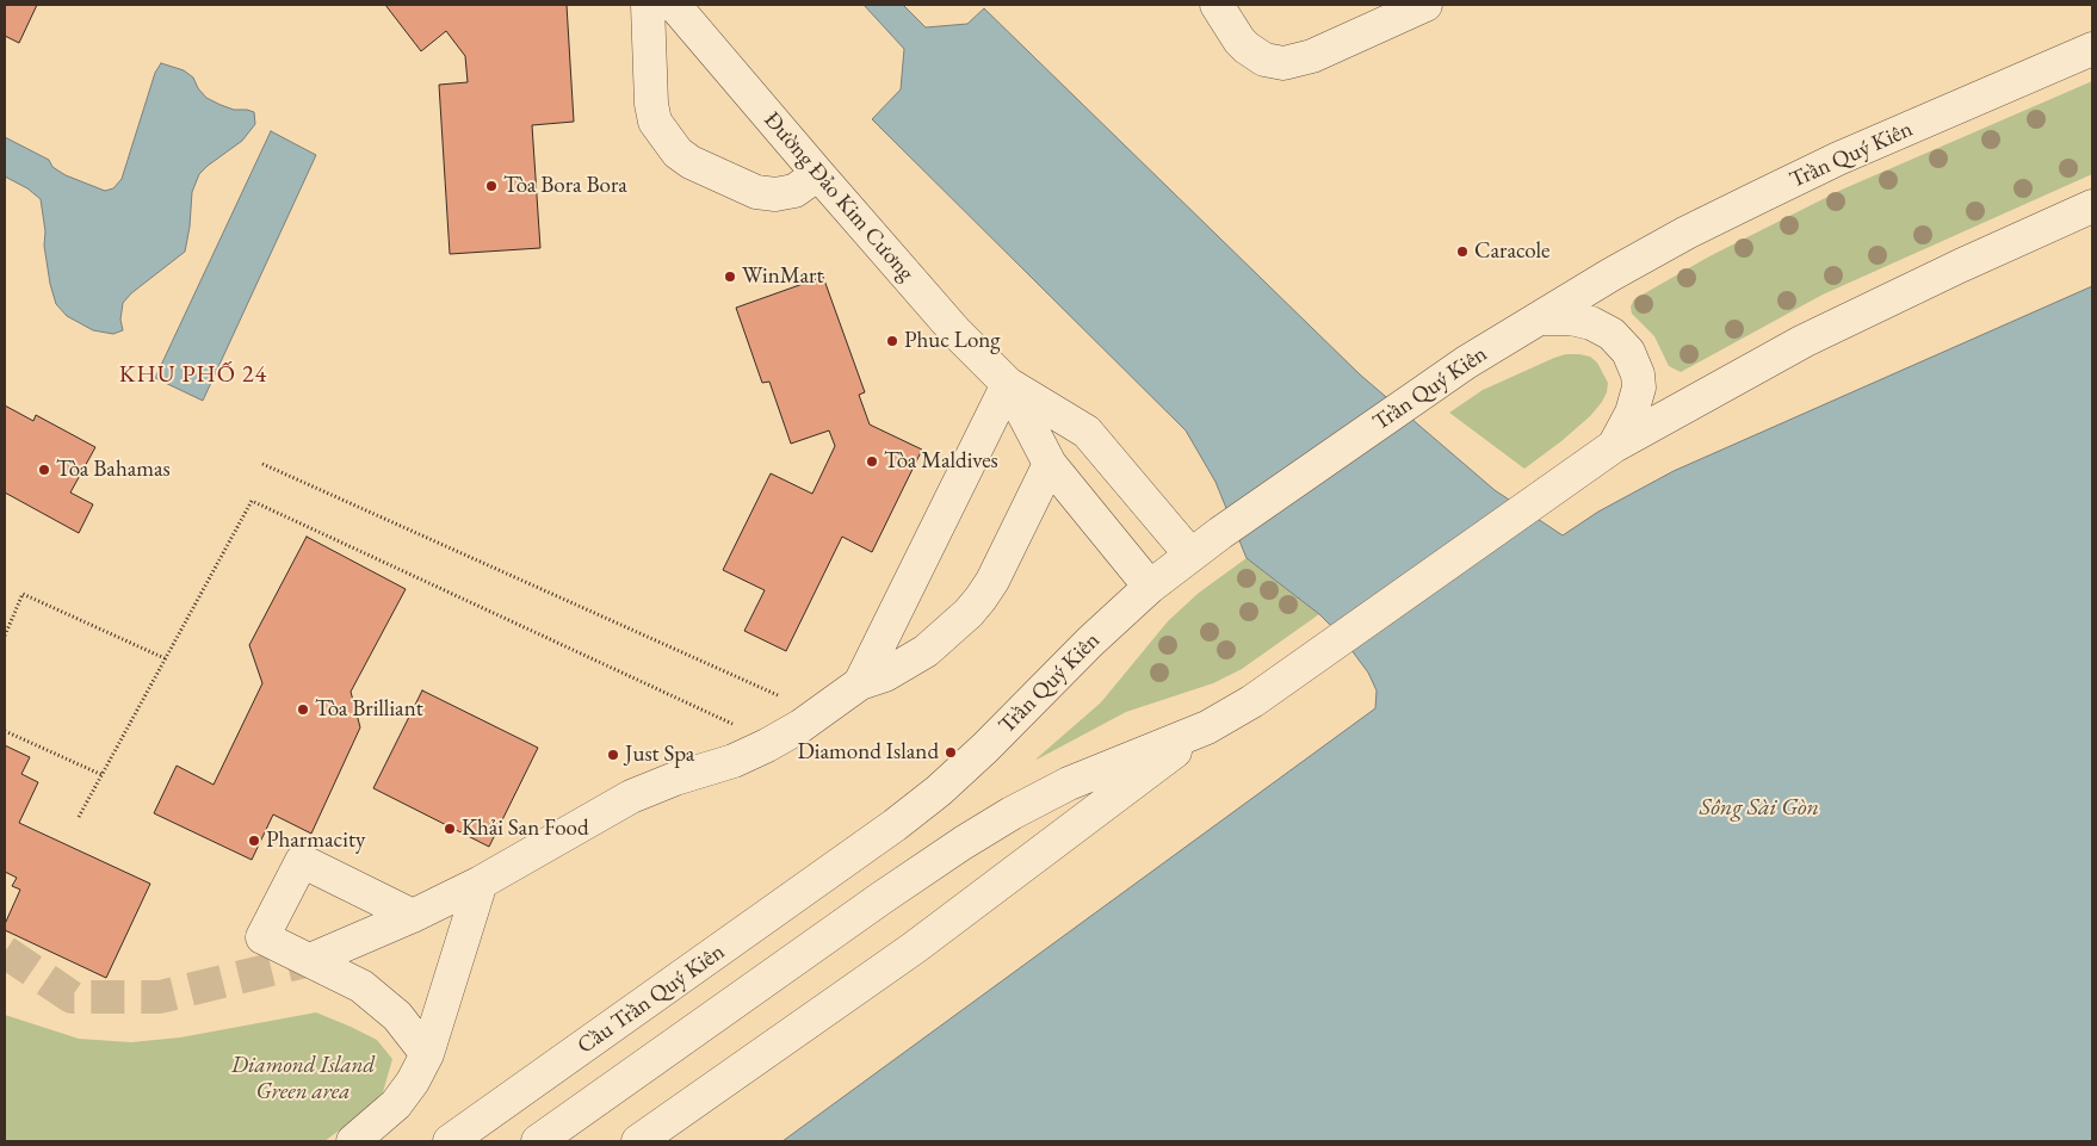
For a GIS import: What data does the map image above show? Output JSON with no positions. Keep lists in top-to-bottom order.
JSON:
{
  "streets": {
    "street": ["Trần Quý Kiên", "Đường Đảo Kim Cương", "Cầu Trần Quý Kiên"]
  },
  "crossings": [
    ["Trần Quý Kiên", "Đường Đảo Kim Cương"],
    ["Trần Quý Kiên", "Cầu Trần Quý Kiên"]
  ],
  "districts": ["KHU PHỐ 24"],
  "water": ["Sông Sài Gòn"],
  "parks": ["Diamond Island Green area"],
  "places": [
    "Tòa Bora Bora",
    "Caracole",
    "WinMart",
    "Phuc Long",
    "Tòa Maldives",
    "Tòa Bahamas",
    "Tòa Brilliant",
    "Diamond Island",
    "Just Spa",
    "Khải San Food",
    "Pharmacity"
  ]
}
